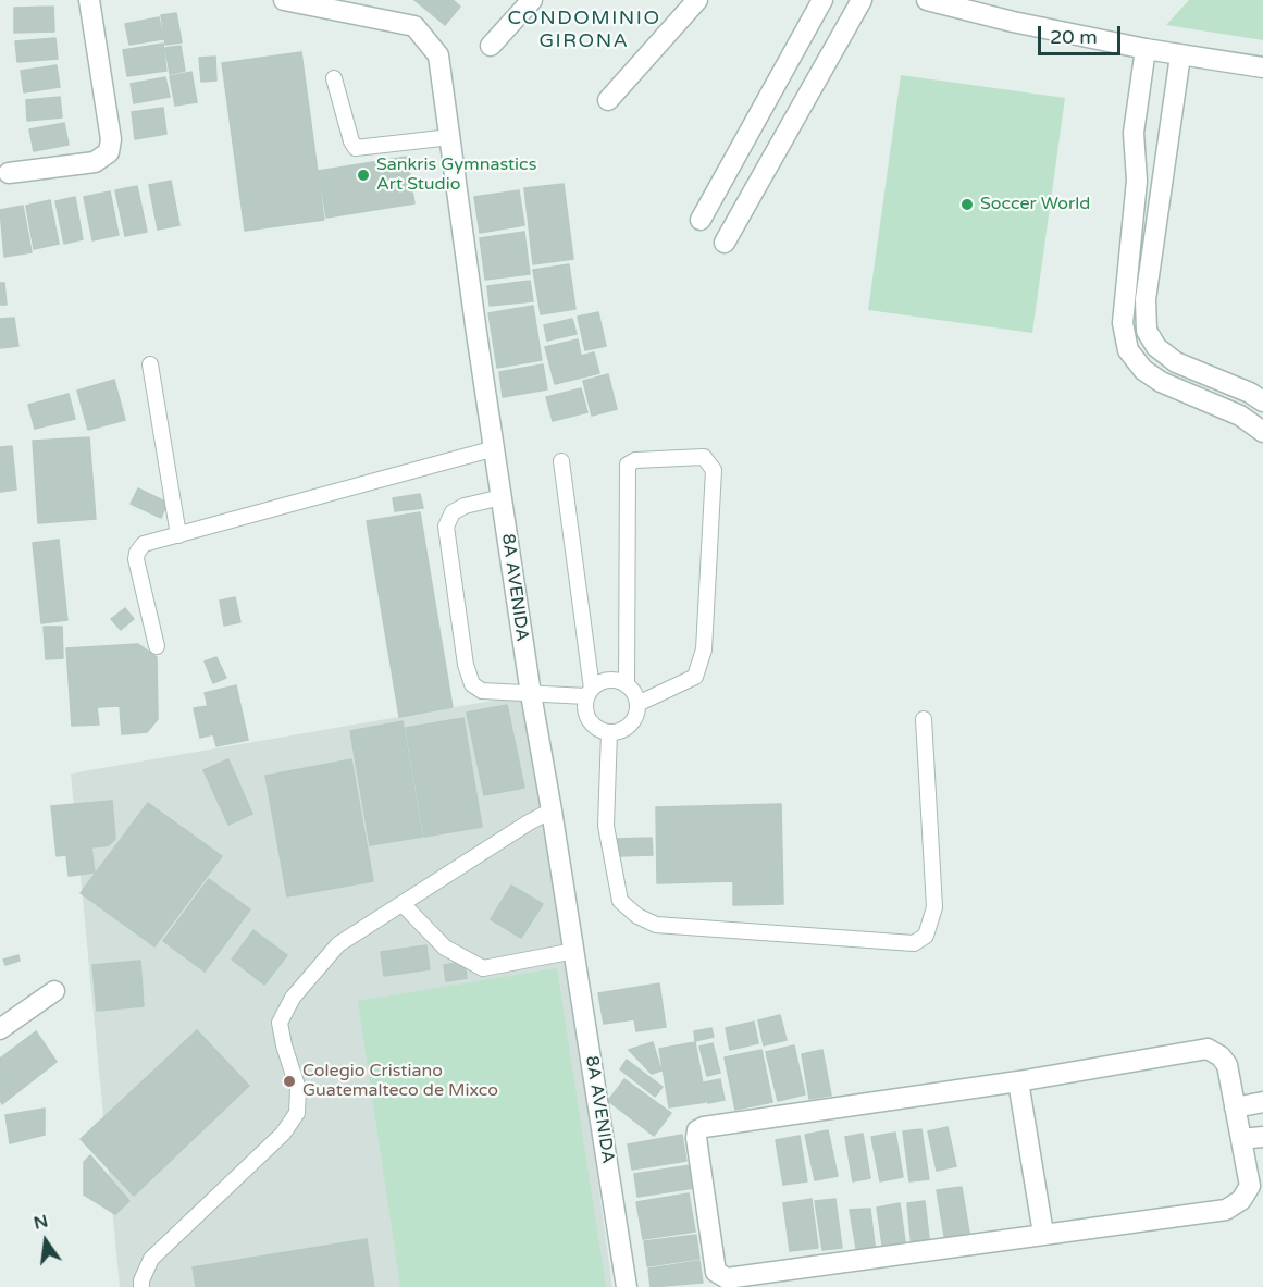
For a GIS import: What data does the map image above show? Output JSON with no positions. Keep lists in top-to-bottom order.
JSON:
{
  "streets": {
    "street": ["8A AVENIDA"]
  },
  "districts": ["CONDOMINIO GIRONA"],
  "places": ["Sankris Gymnastics Art Studio", "Soccer World", "Colegio Cristiano Guatemalteco de Mixco"],
  "scale_bar": "20 m",
  "north": "top"
}
